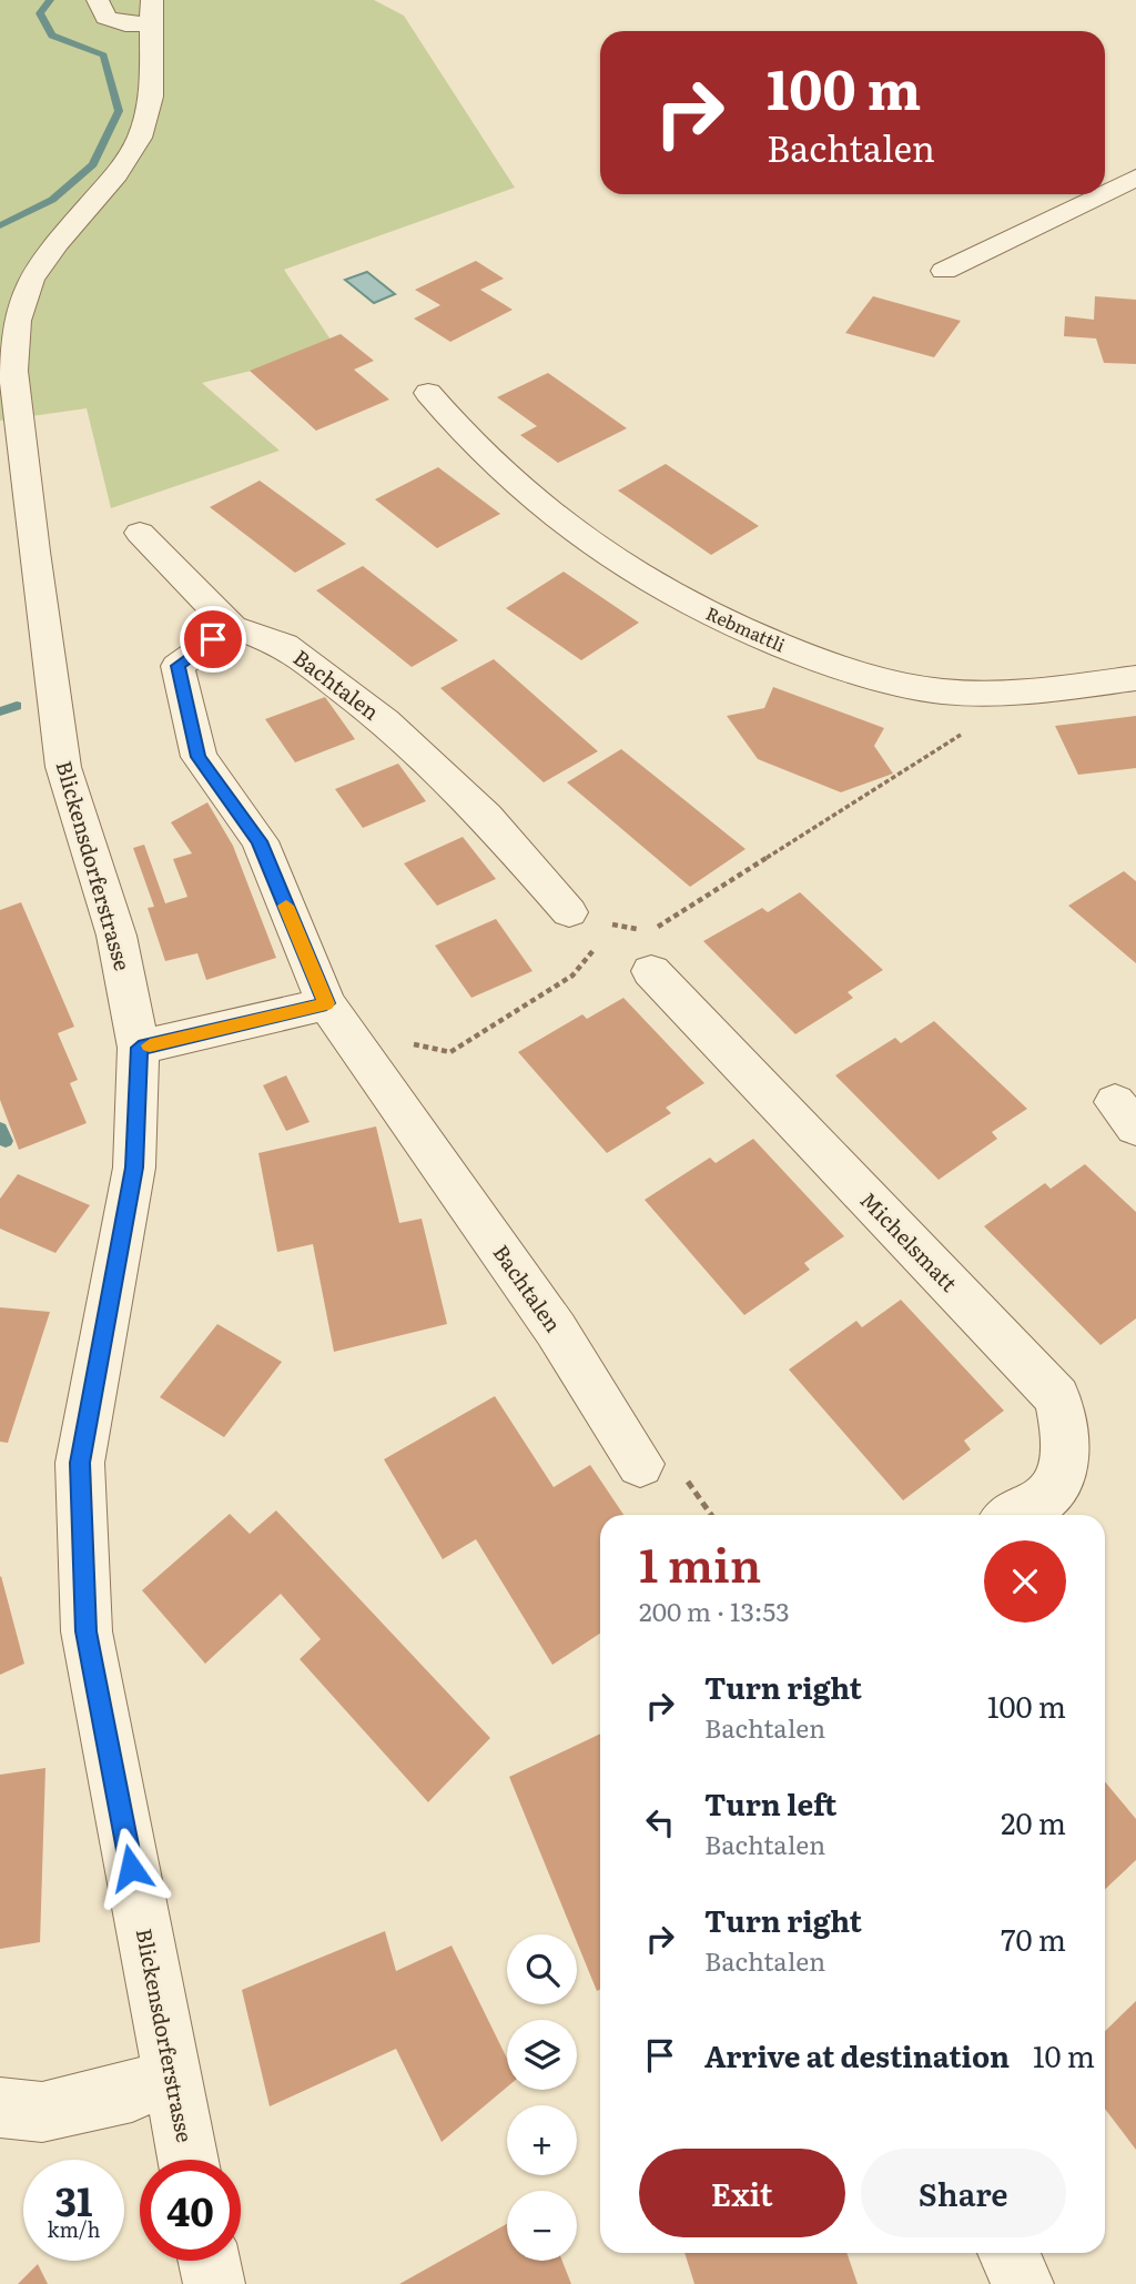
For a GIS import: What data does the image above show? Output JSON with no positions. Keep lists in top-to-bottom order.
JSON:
{
  "streets": {
    "street": [
      "Rebmattli",
      "Bachtalen",
      "Blickensdorferstrasse",
      "Michelsmatt"
    ]
  },
  "page": {
    "turn": ["100 m", "Bachtalen"],
    "heading": ["1 min", "200 m · 13:53"],
    "list": [
      {
        "name": "Turn right",
        "note": "Bachtalen",
        "value": "100 m"
      },
      {
        "name": "Turn left",
        "note": "Bachtalen",
        "value": "20 m"
      },
      {
        "name": "Turn right",
        "note": "Bachtalen",
        "value": "70 m"
      },
      {
        "name": "Arrive at destination",
        "value": "10 m"
      }
    ],
    "map_buttons": ["+", "−"],
    "buttons": ["Exit", "Share"],
    "speed": "31 km/h",
    "limit": "40"
  }
}
